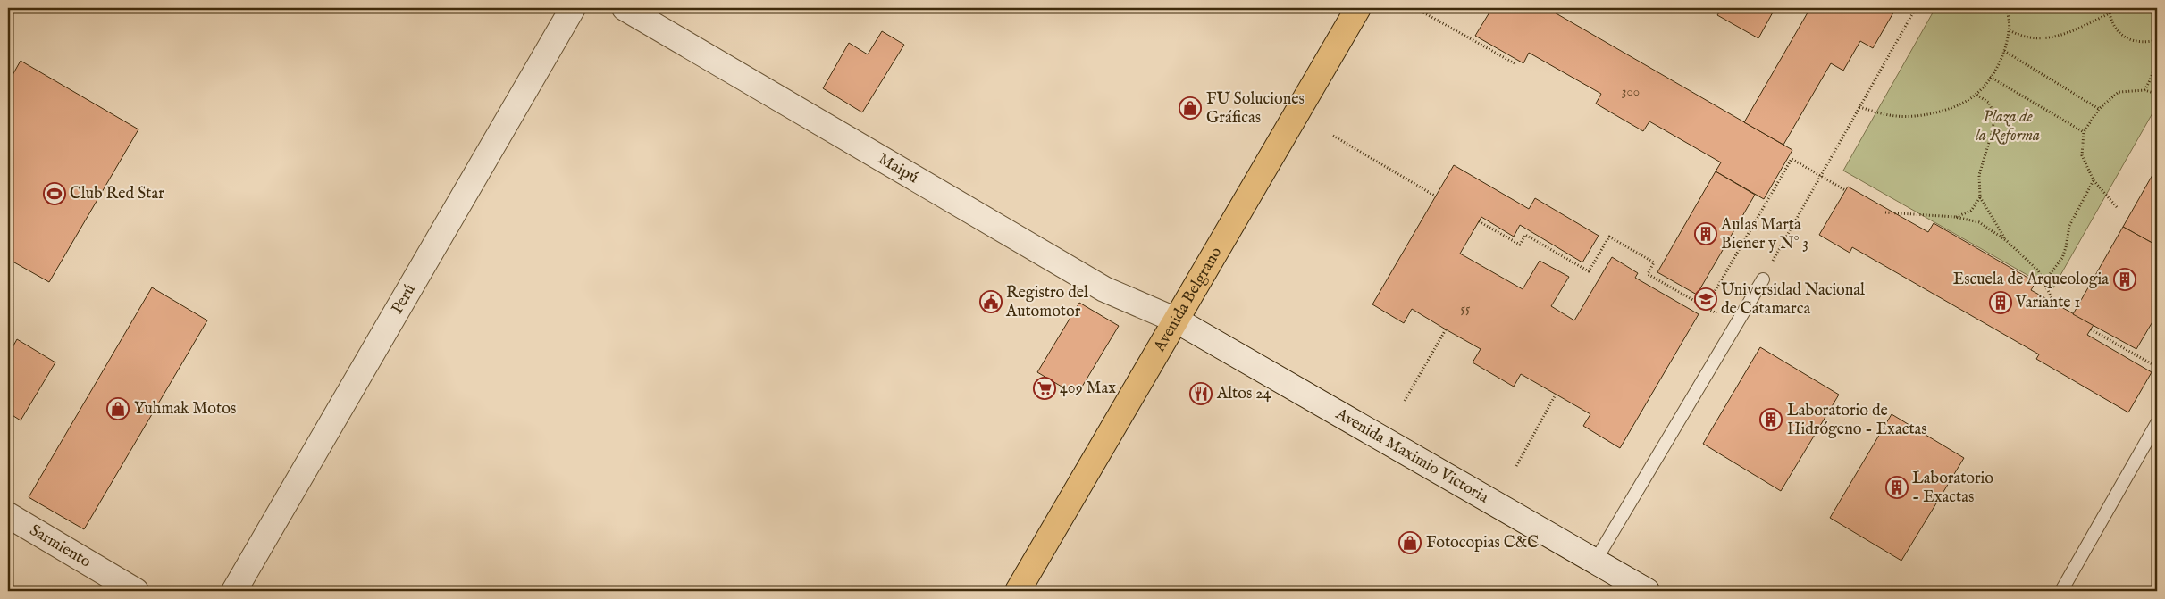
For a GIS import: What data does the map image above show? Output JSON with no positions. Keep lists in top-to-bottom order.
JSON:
{
  "streets": {
    "main road": ["Avenida Belgrano"],
    "street": [
      "Maipú",
      "Perú",
      "Avenida Maximio Victoria",
      "Sarmiento"
    ]
  },
  "crossings": [
    ["Maipú", "Avenida Belgrano"],
    ["Maipú", "Avenida Maximio Victoria"],
    ["Avenida Belgrano", "Avenida Maximio Victoria"]
  ],
  "parks": ["Plaza de la Reforma"],
  "places": {
    "shop": ["FU Soluciones Gráficas", "Yuhmak Motos", "Fotocopias C&C"],
    "sports": ["Club Red Star"],
    "building": [
      "Aulas Marta Biener y N° 3",
      "Escuela de Arqueologia",
      "Variante 1",
      "Laboratorio de Hidrógeno - Exactas",
      "Laboratorio - Exactas"
    ],
    "school or university": ["Universidad Nacional de Catamarca"],
    "public building": ["Registro del Automotor"],
    "supermarket": ["409 Max"],
    "restaurant": ["Altos 24"]
  },
  "house_numbers": ["300", "55"]
}
